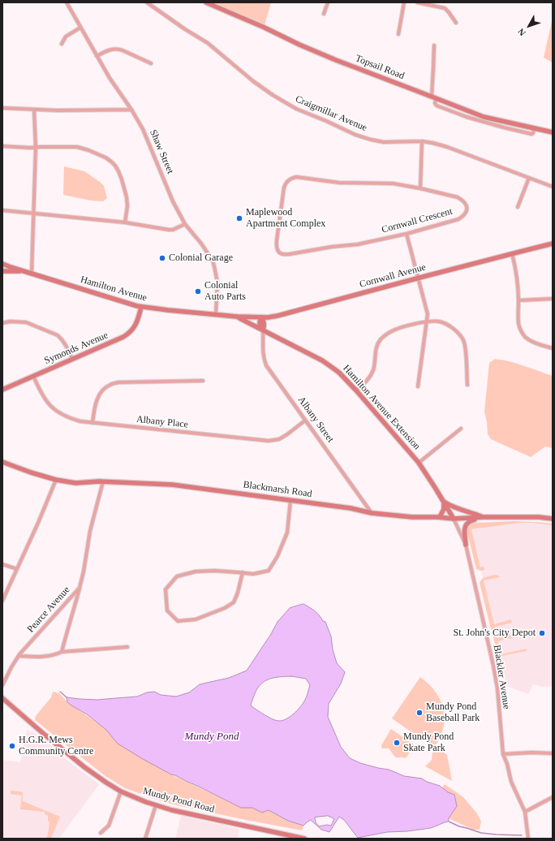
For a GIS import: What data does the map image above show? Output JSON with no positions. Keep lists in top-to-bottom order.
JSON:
{
  "streets": {
    "street": [
      "Topsail Road",
      "Craigmillar Avenue",
      "Shaw Street",
      "Cornwall Crescent",
      "Cornwall Avenue",
      "Hamilton Avenue",
      "Symonds Avenue",
      "Hamilton Avenue Extension",
      "Albany Street",
      "Albany Place",
      "Blackmarsh Road",
      "Pearce Avenue",
      "Blackler Avenue",
      "Mundy Pond Road"
    ]
  },
  "crossings": [
    ["Shaw Street", "Hamilton Avenue"],
    ["Cornwall Avenue", "Hamilton Avenue"],
    ["Cornwall Avenue", "Hamilton Avenue Extension"],
    ["Cornwall Avenue", "Albany Street"],
    ["Hamilton Avenue", "Symonds Avenue"],
    ["Hamilton Avenue", "Hamilton Avenue Extension"],
    ["Symonds Avenue", "Albany Place"],
    ["Hamilton Avenue Extension", "Albany Street"],
    ["Hamilton Avenue Extension", "Blackmarsh Road"],
    ["Hamilton Avenue Extension", "Blackler Avenue"],
    ["Albany Street", "Albany Place"],
    ["Albany Street", "Blackmarsh Road"],
    ["Blackmarsh Road", "Pearce Avenue"],
    ["Blackmarsh Road", "Blackler Avenue"]
  ],
  "water": ["Mundy Pond"],
  "places": [
    "Maplewood Apartment Complex",
    "Colonial Garage",
    "Colonial Auto Parts",
    "St. John's City Depot",
    "Mundy Pond Baseball Park",
    "Mundy Pond Skate Park",
    "H.G.R. Mews Community Centre"
  ],
  "north": "bottom left"
}
